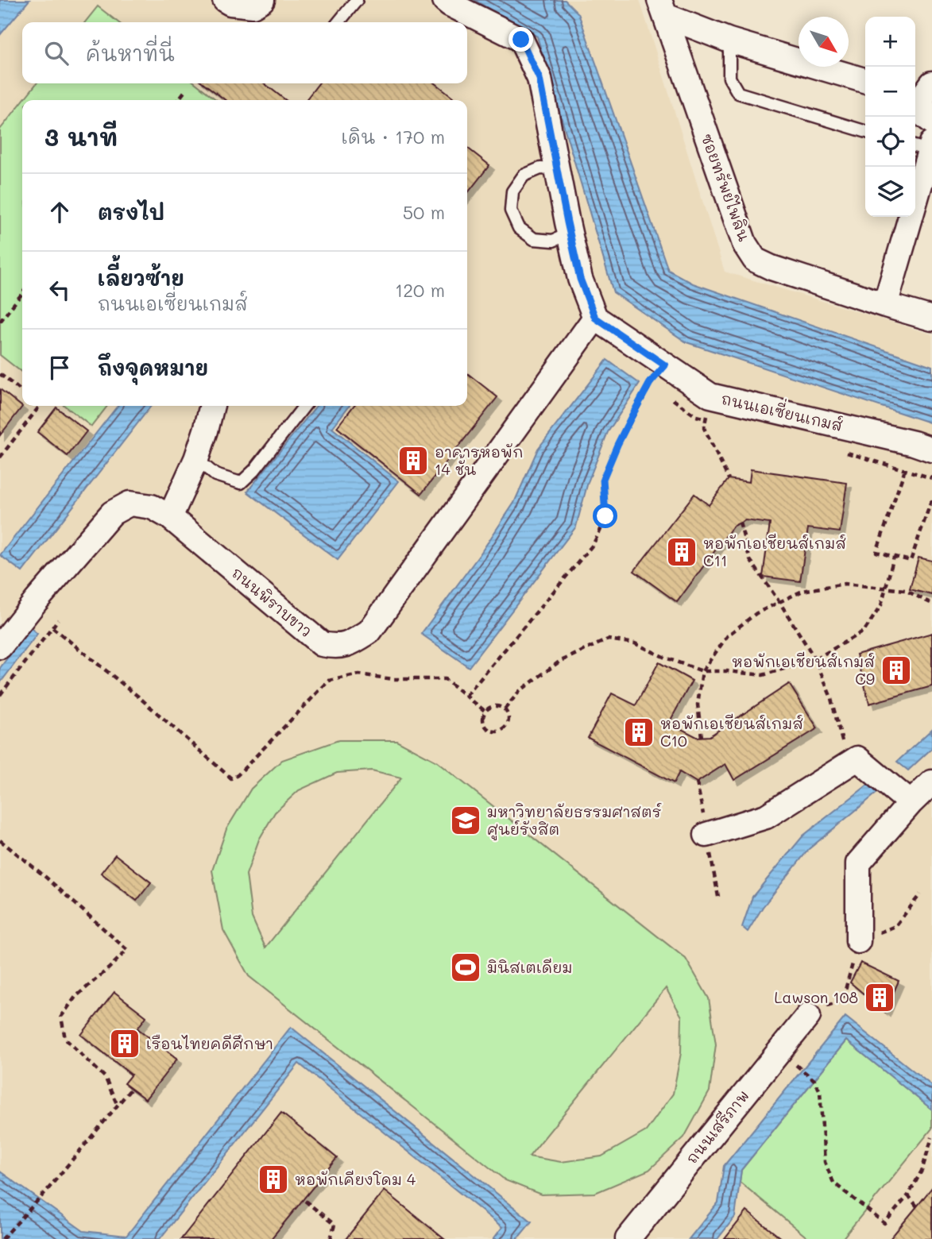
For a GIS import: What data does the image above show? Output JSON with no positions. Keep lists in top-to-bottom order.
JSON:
{
  "streets": {
    "street": [
      "ซอยทรัพย์ไพลิน",
      "ถนนเอเซี่ยนเกมส์",
      "ถนนพิราบขาว",
      "ถนนเสรีภาพ"
    ]
  },
  "crossings": [
    ["ถนนเอเซี่ยนเกมส์", "ถนนพิราบขาว"]
  ],
  "places": {
    "building": [
      "อาคารหอพัก 14 ชั้น",
      "หอพักเอเชียนส์เกมส์ C11",
      "หอพักเอเชียนส์เกมส์ C9",
      "หอพักเอเชียนส์เกมส์ C10",
      "Lawson 108",
      "เรือนไทยคดีศึกษา",
      "หอพักเคียงโดม 4"
    ],
    "school or university": ["มหาวิทยาลัยธรรมศาสตร์ ศูนย์รังสิต"],
    "sports": ["มินิสเตเดียม"]
  },
  "north": "bottom right",
  "page": {
    "map_buttons": ["+", "−"],
    "search": "ค้นหาที่นี่",
    "heading": ["3 นาที", "เดิน · 170 m"],
    "list": [
      ["ตรงไป", "50 m"],
      ["เลี้ยวซ้าย", "ถนนเอเซี่ยนเกมส์", "120 m"],
      "ถึงจุดหมาย"
    ]
  }
}
